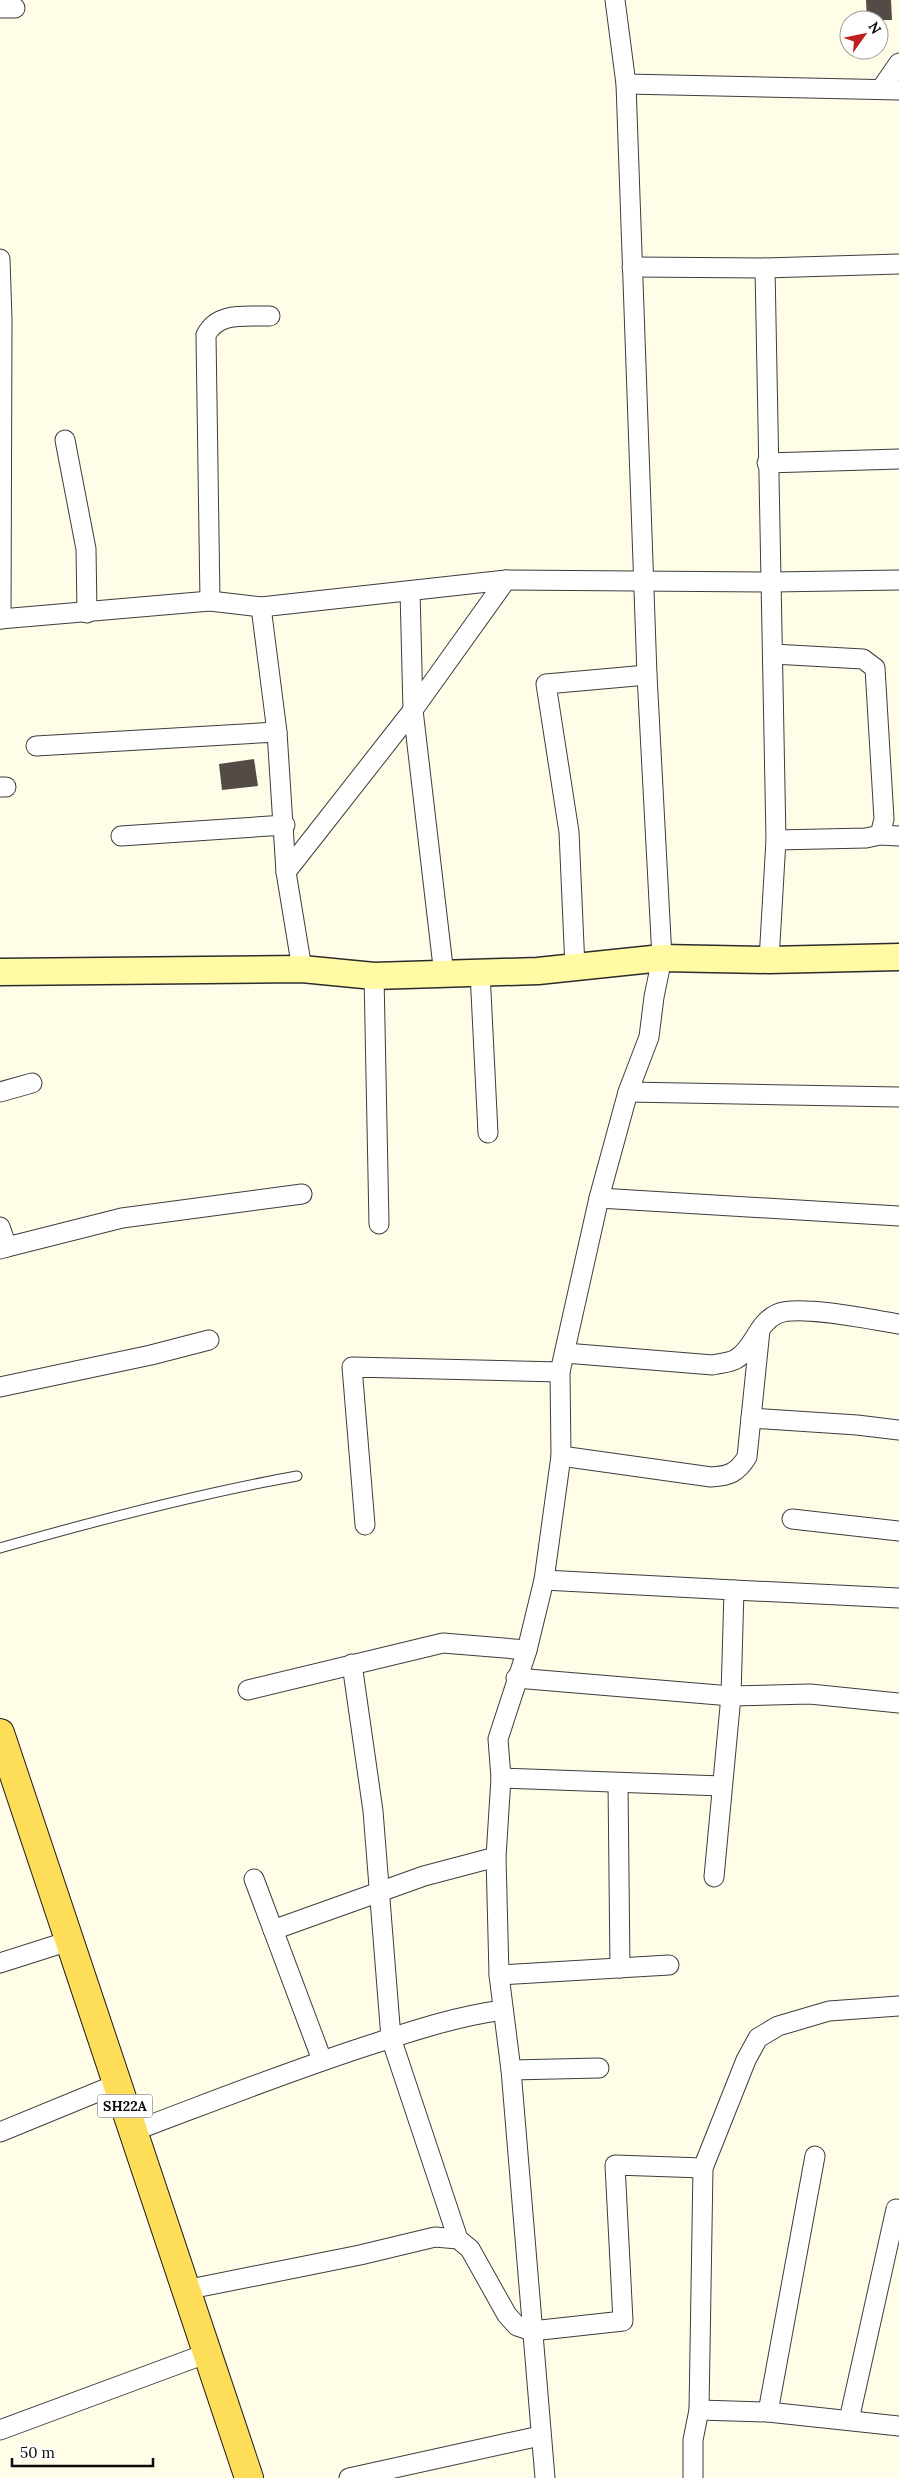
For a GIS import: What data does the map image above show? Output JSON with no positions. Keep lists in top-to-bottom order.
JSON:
{
  "streets": {
    "main road": ["SH22A"]
  },
  "scale_bar": "50 m",
  "north": "top right"
}
